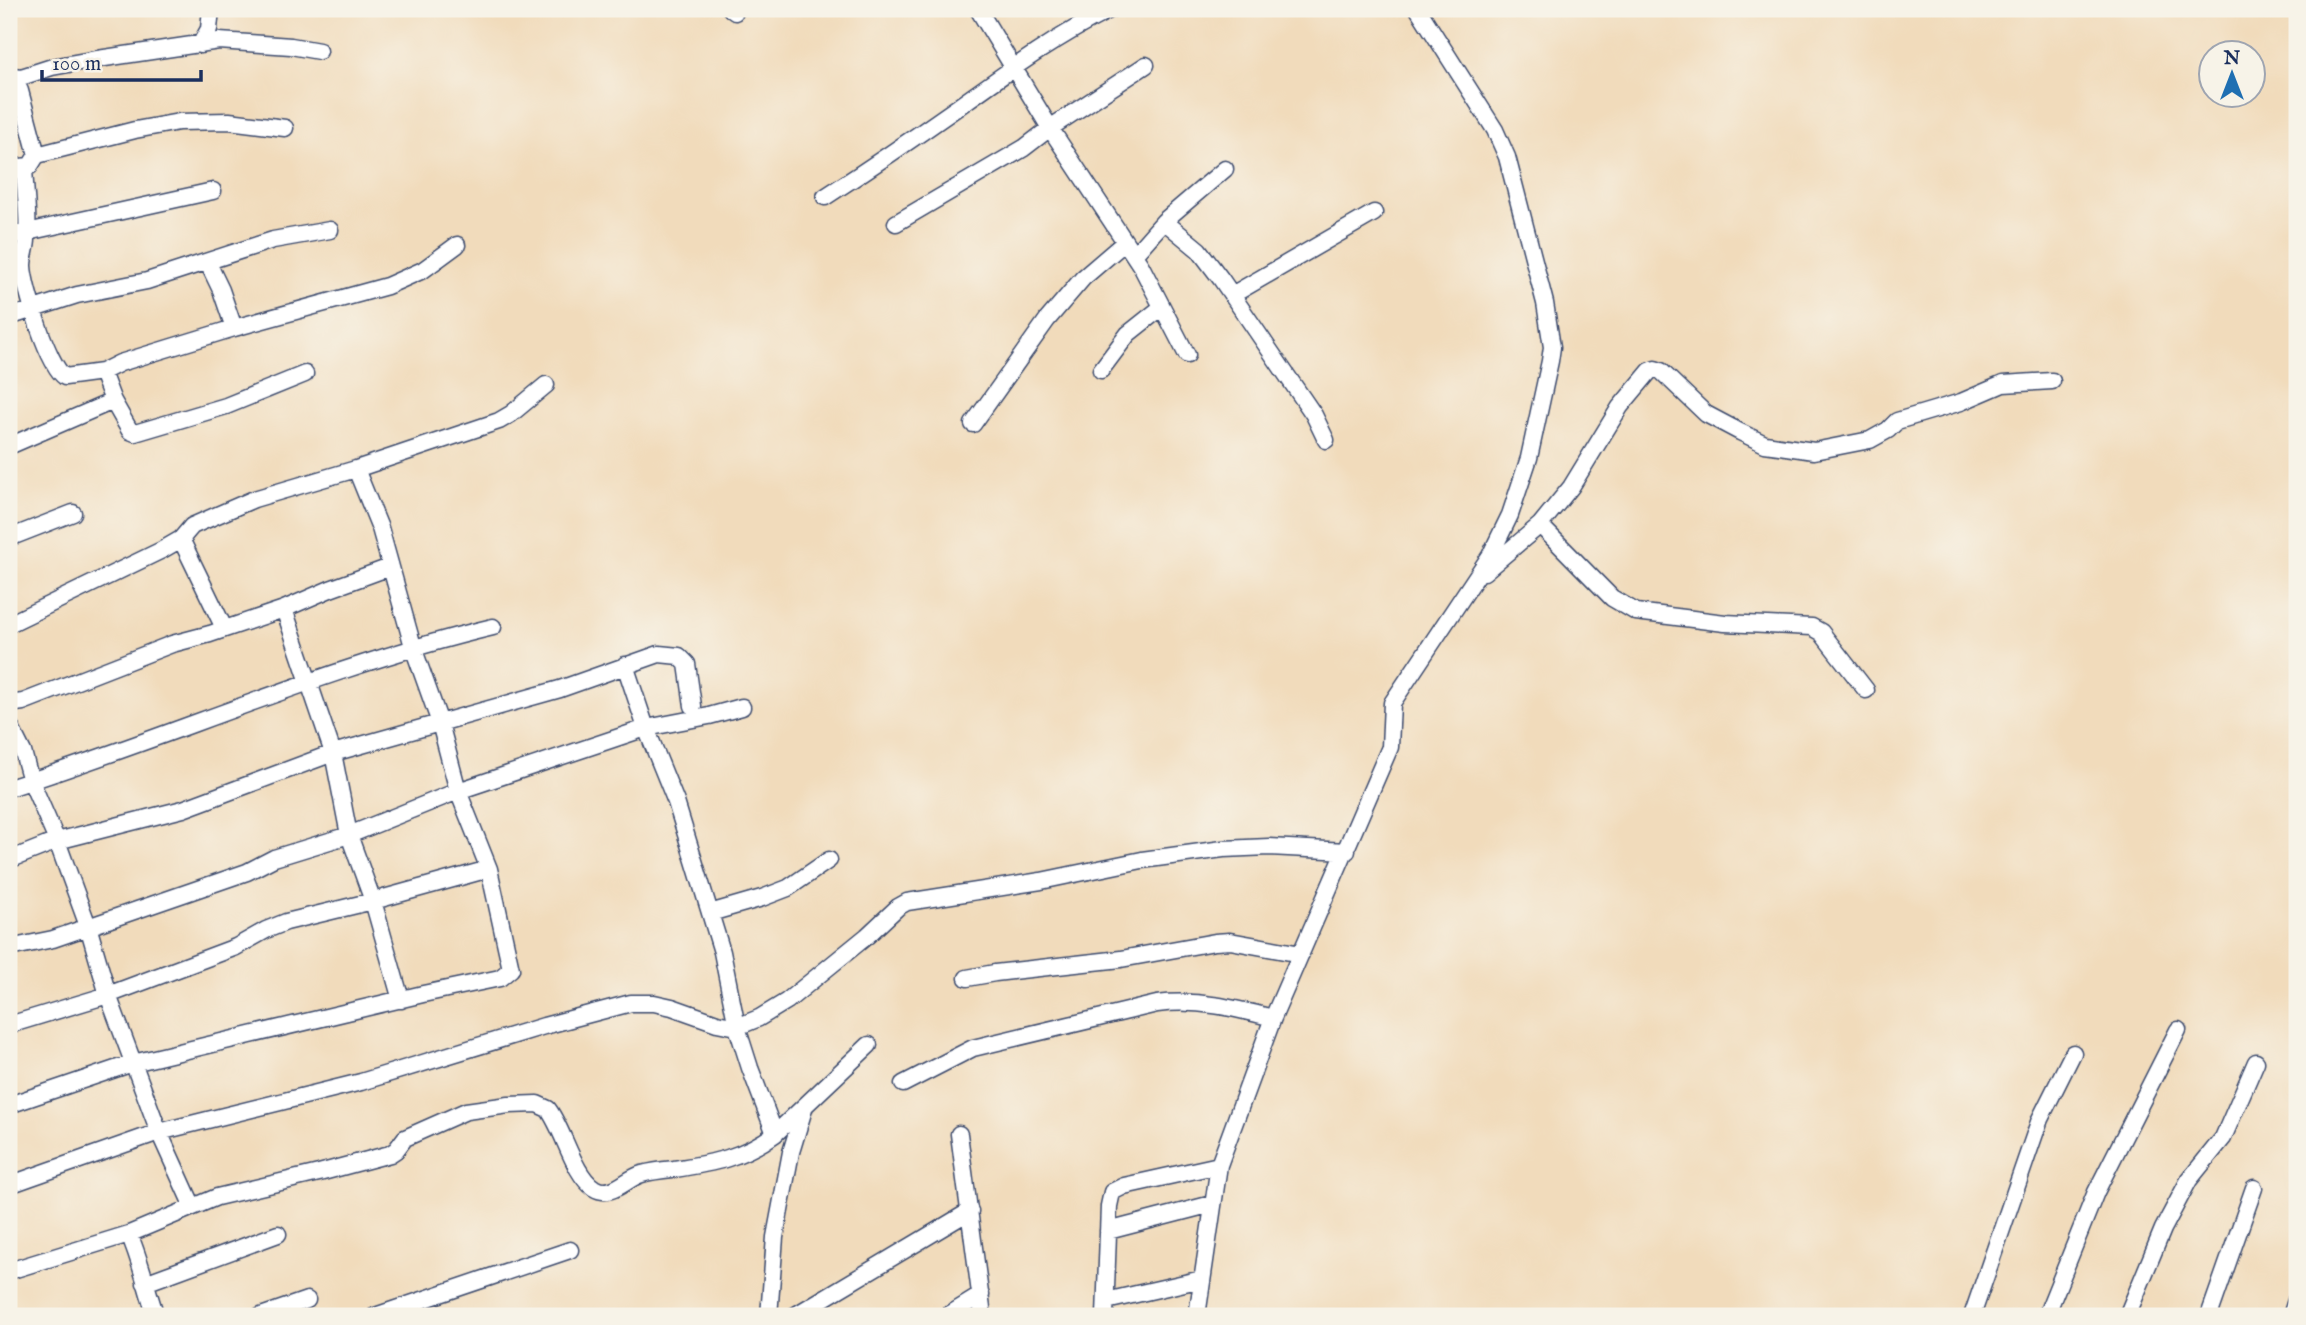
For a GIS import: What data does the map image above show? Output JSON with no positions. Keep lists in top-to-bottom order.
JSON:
{
  "scale_bar": "100 m",
  "north": "top"
}
